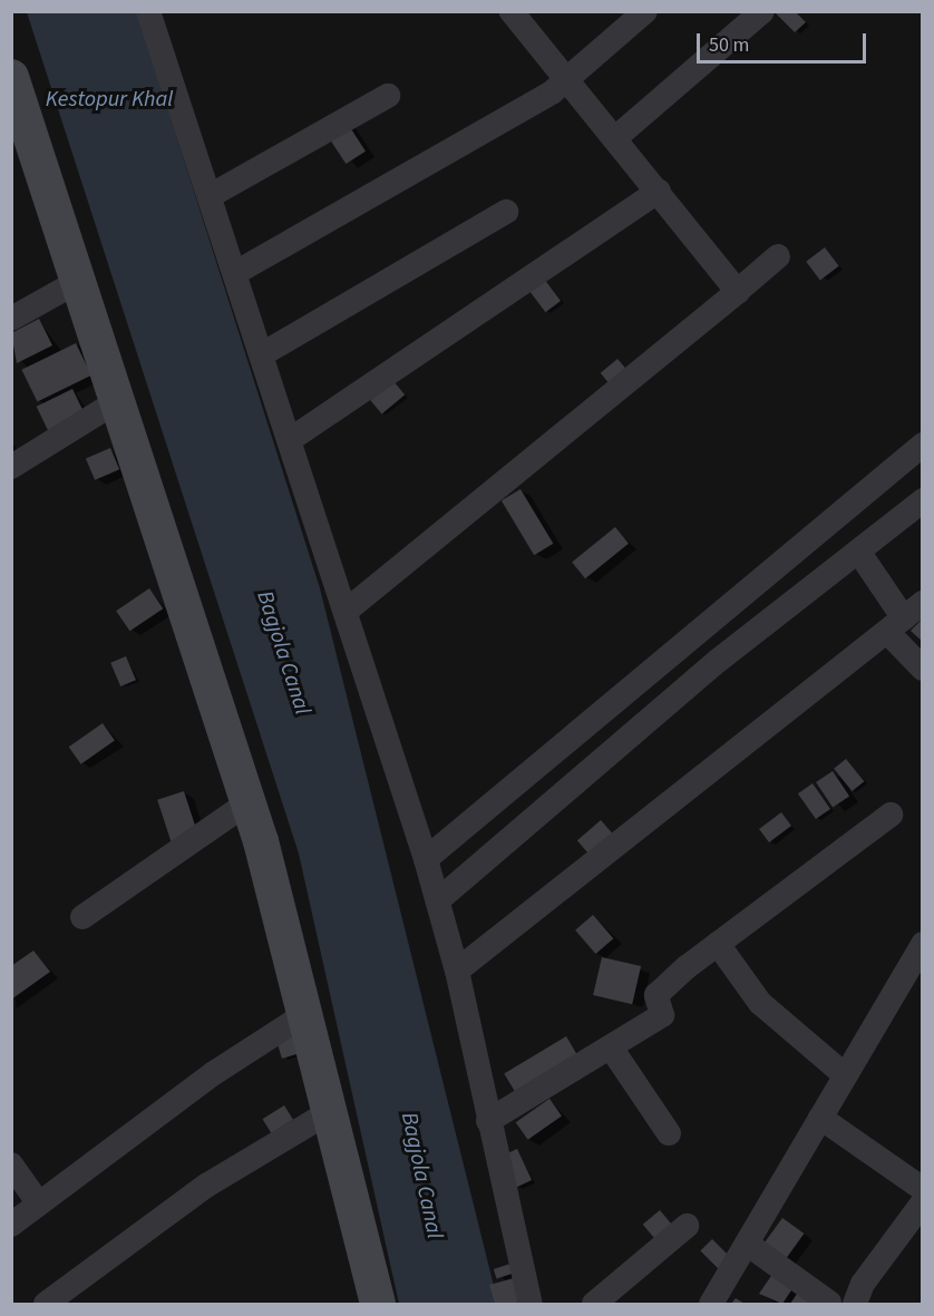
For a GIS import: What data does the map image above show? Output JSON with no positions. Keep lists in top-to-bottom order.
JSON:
{
  "water": ["Kestopur Khal", "Bagjola Canal"],
  "scale_bar": "50 m"
}
